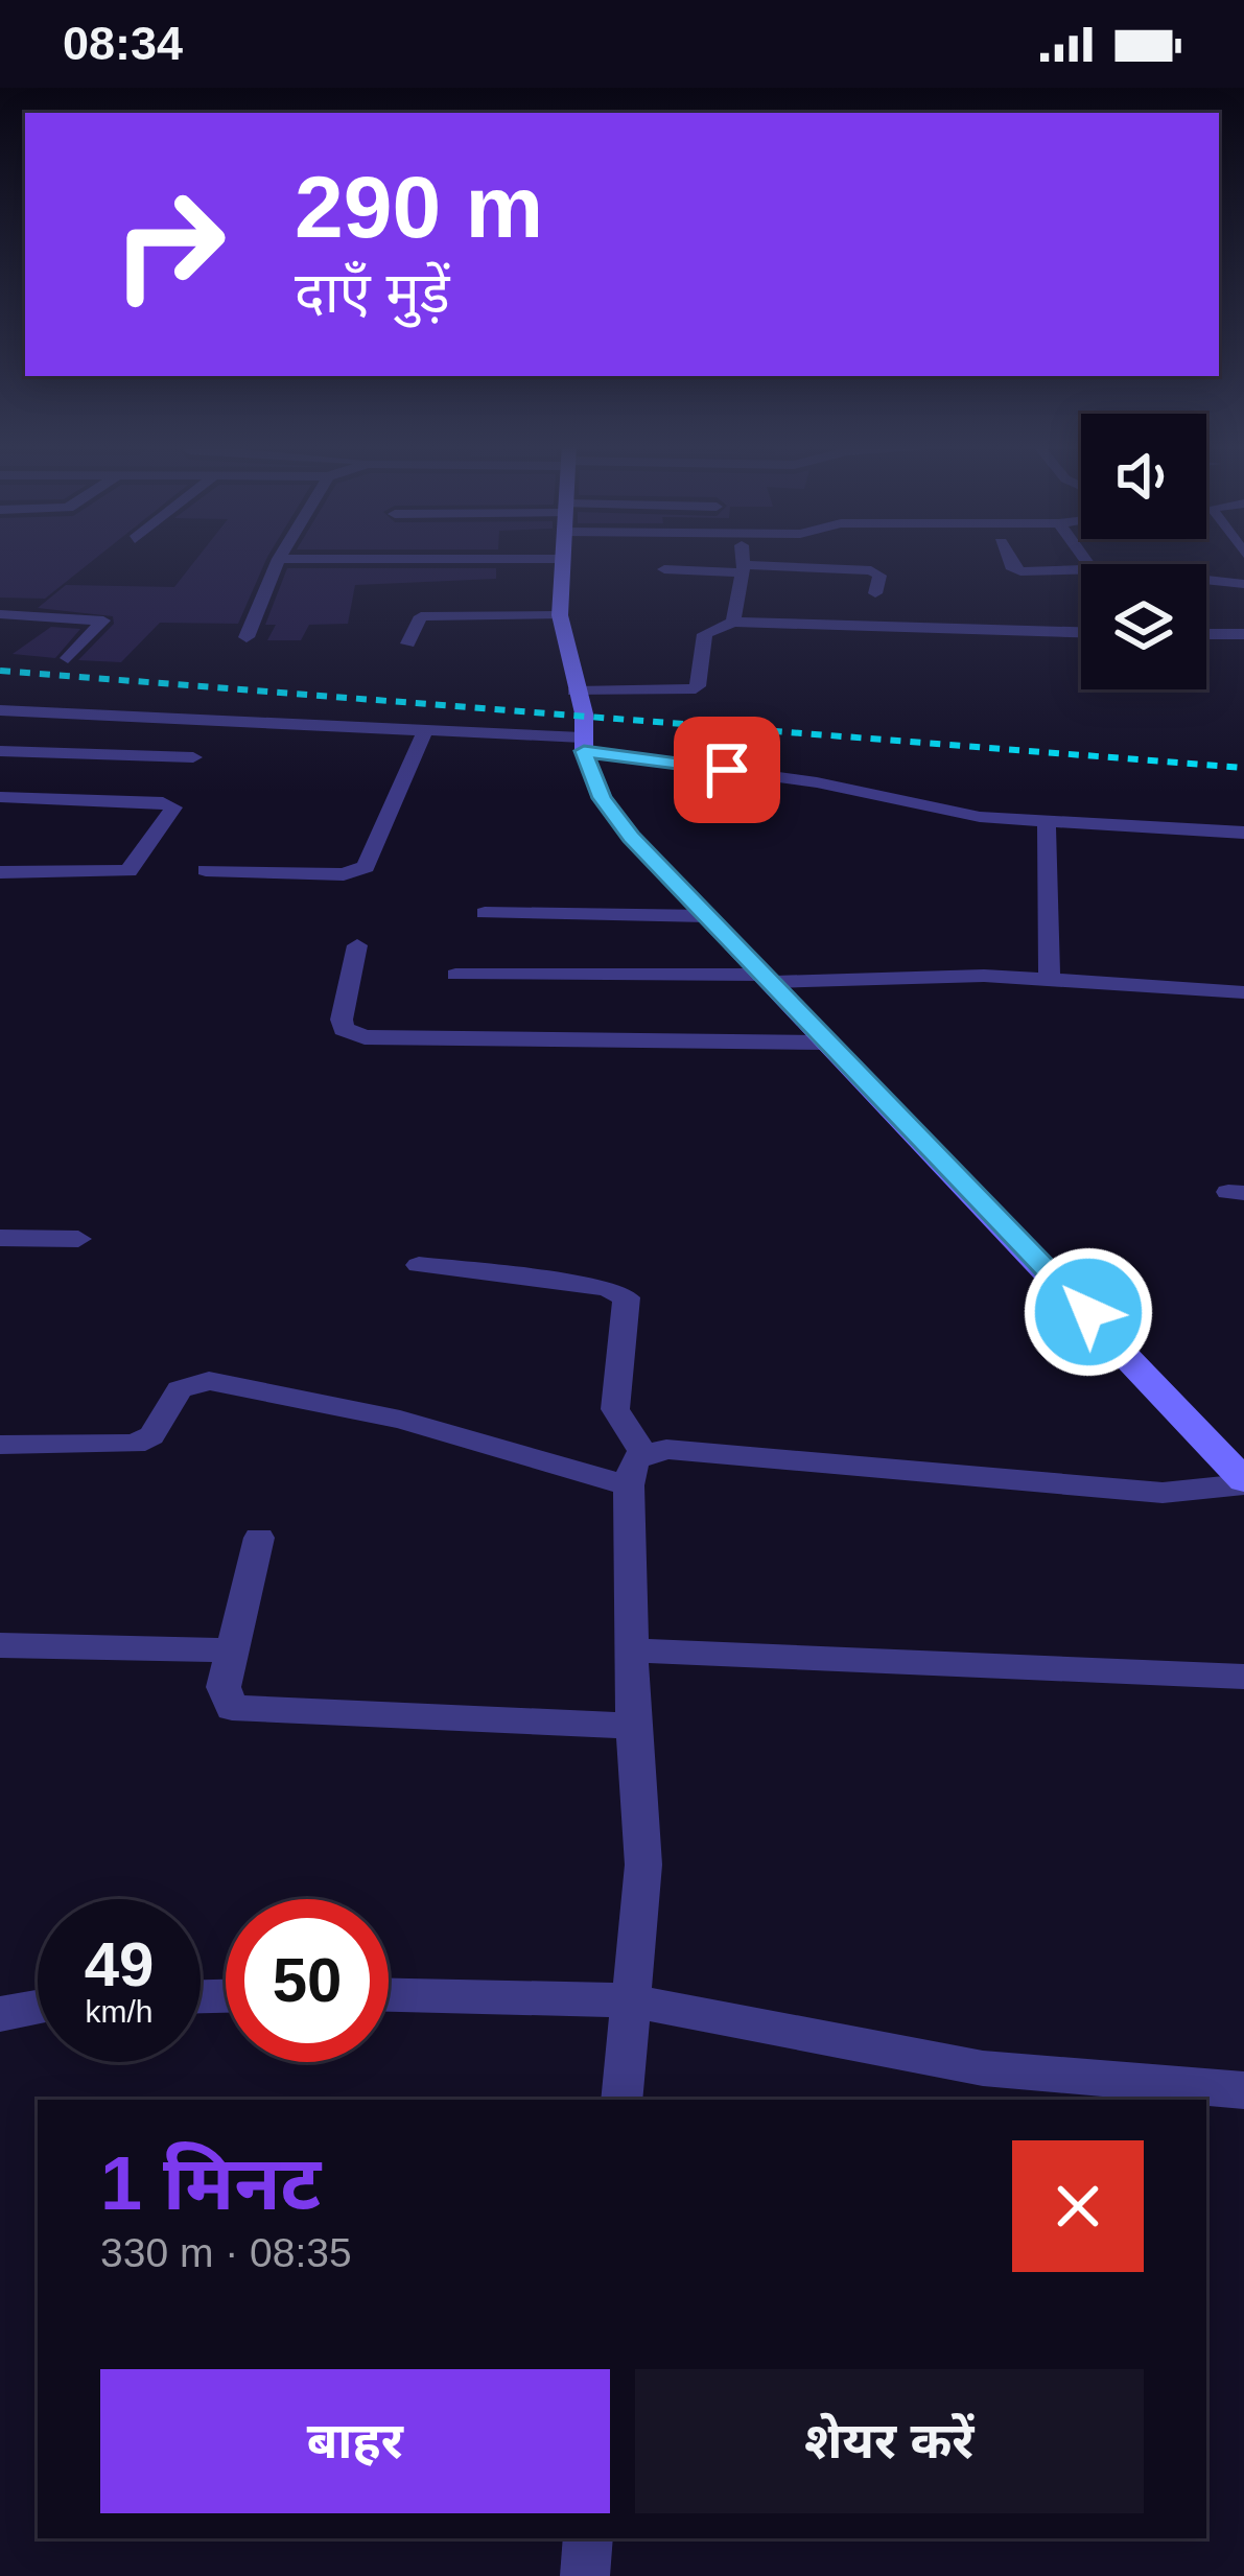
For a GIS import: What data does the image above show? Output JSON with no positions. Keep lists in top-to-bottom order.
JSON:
{
  "page": {
    "status": "08:34",
    "turn": ["290 m", "दाएँ मुड़ें"],
    "speed": "49 km/h",
    "limit": "50",
    "heading": ["1 मिनट", "330 m · 08:35"],
    "buttons": ["बाहर", "शेयर करें"]
  }
}
